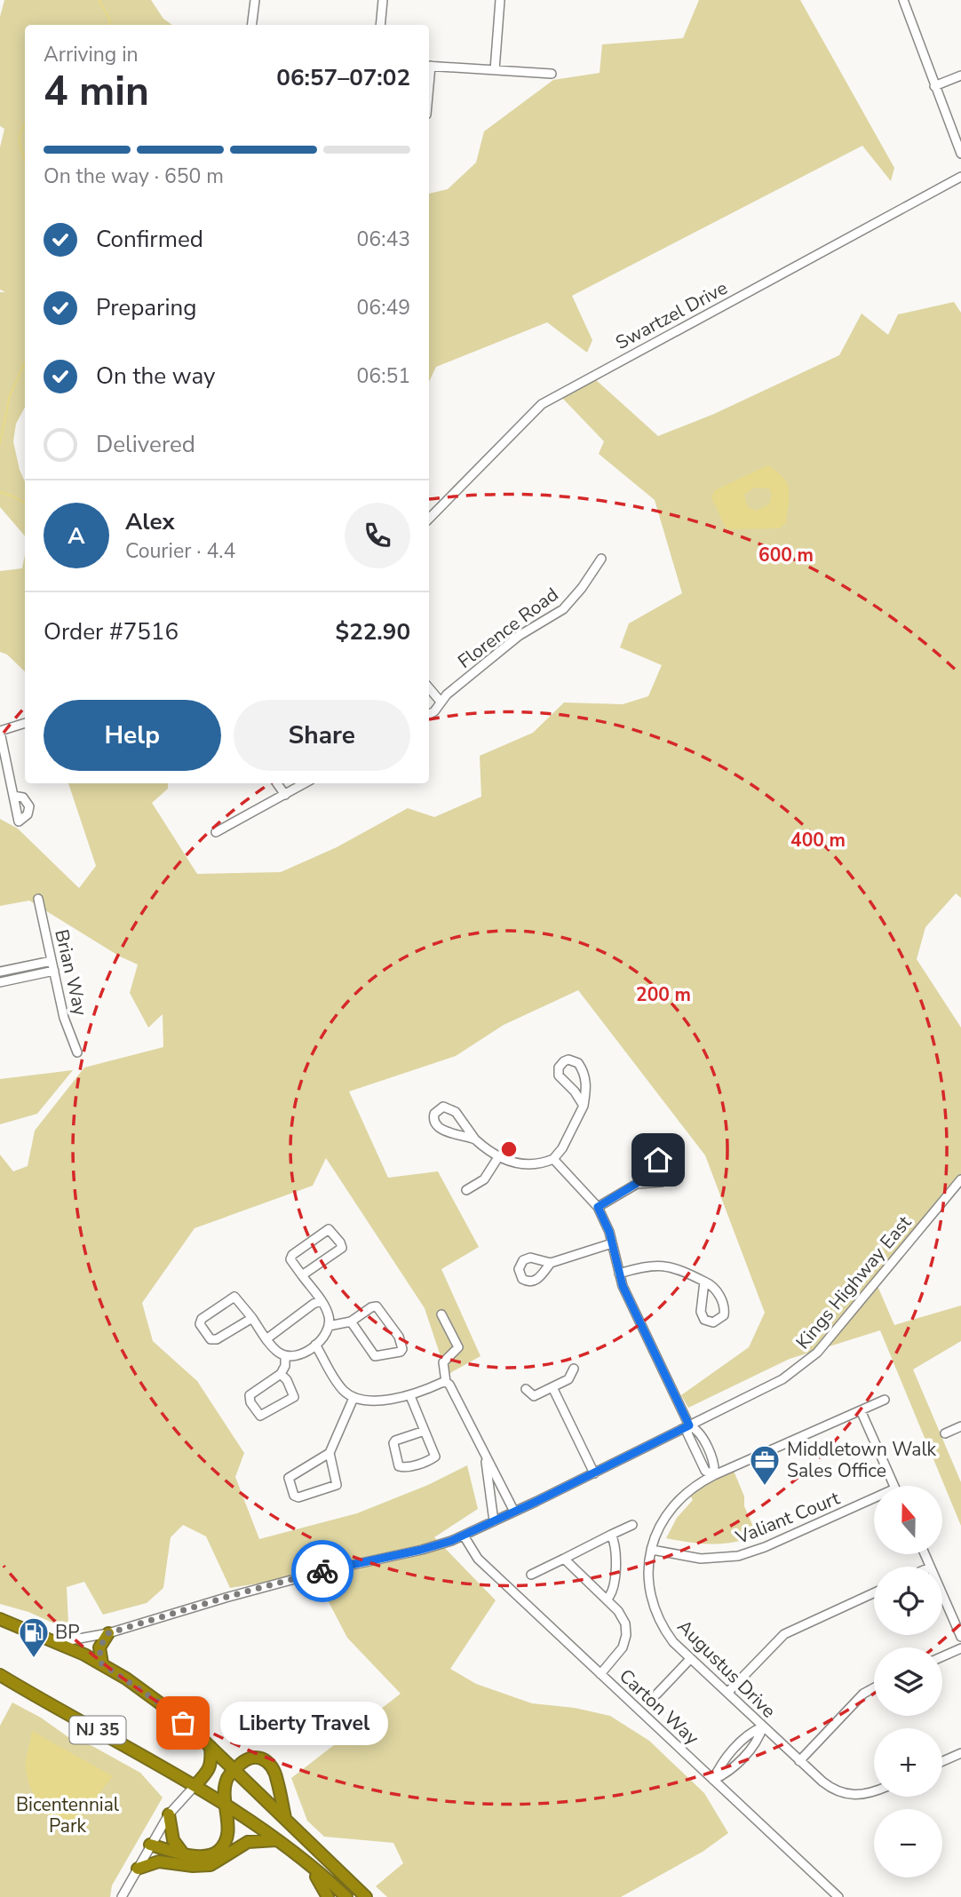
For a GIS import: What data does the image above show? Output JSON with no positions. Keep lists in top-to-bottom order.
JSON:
{
  "streets": {
    "highway": ["NJ 35"],
    "street": [
      "Swartzel Drive",
      "Florence Road",
      "Brian Way",
      "Kings Highway East",
      "Valiant Court",
      "Augustus Drive",
      "Carton Way"
    ]
  },
  "crossings": [
    ["Kings Highway East", "Carton Way"],
    ["Valiant Court", "Augustus Drive"]
  ],
  "parks": ["Bicentennial Park"],
  "places": {
    "office": ["Middletown Walk Sales Office"],
    "fuel station": ["BP"],
    "other": ["Liberty Travel"]
  },
  "north": "top",
  "page": {
    "heading": ["4 min", "Arriving in", "06:57–07:02"],
    "panel": [
      "Alex",
      "Courier · 4.4",
      "Order #7516",
      "$22.90"
    ],
    "bar": "On the way · 650 m",
    "list": [
      ["Confirmed", "06:43"],
      ["Preparing", "06:49"],
      ["On the way", "06:51"],
      "Delivered"
    ],
    "round": "A",
    "buttons": ["Help", "Share"],
    "map_buttons": ["+", "−"],
    "bubble": "Liberty Travel"
  },
  "rings": ["600 m", "400 m", "200 m"]
}
